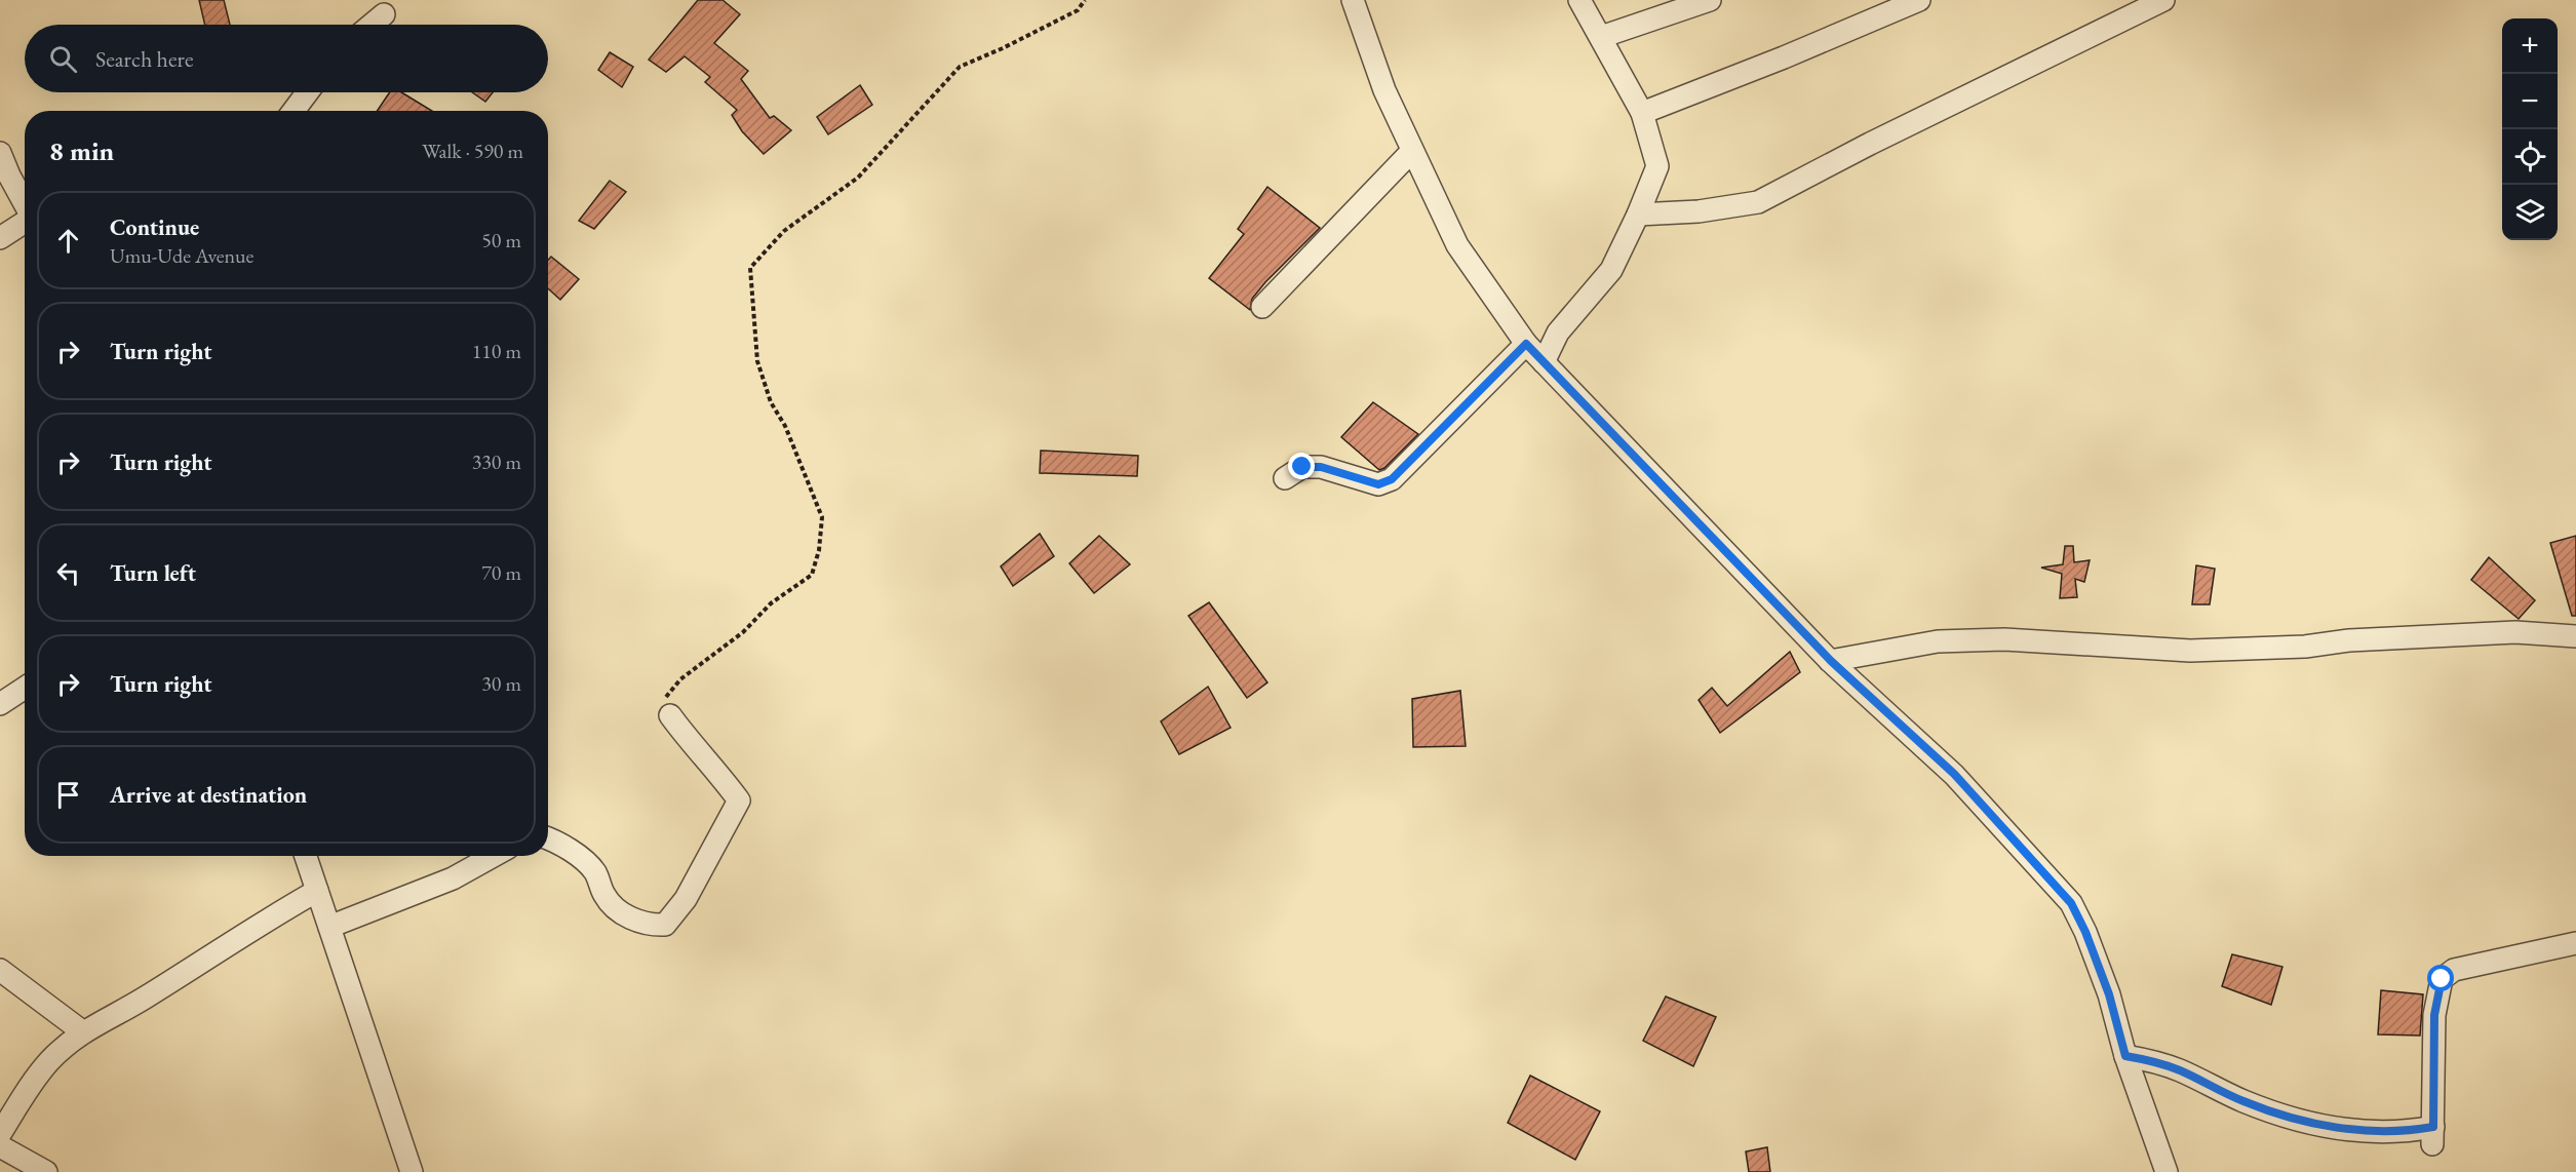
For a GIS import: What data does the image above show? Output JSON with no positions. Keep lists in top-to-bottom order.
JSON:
{
  "page": {
    "map_buttons": ["+", "−"],
    "search": "Search here",
    "heading": ["8 min", "Walk · 590 m"],
    "list": [
      ["Continue", "Umu-Ude Avenue", "50 m"],
      ["Turn right", "110 m"],
      ["Turn right", "330 m"],
      ["Turn left", "70 m"],
      ["Turn right", "30 m"],
      "Arrive at destination"
    ]
  }
}
